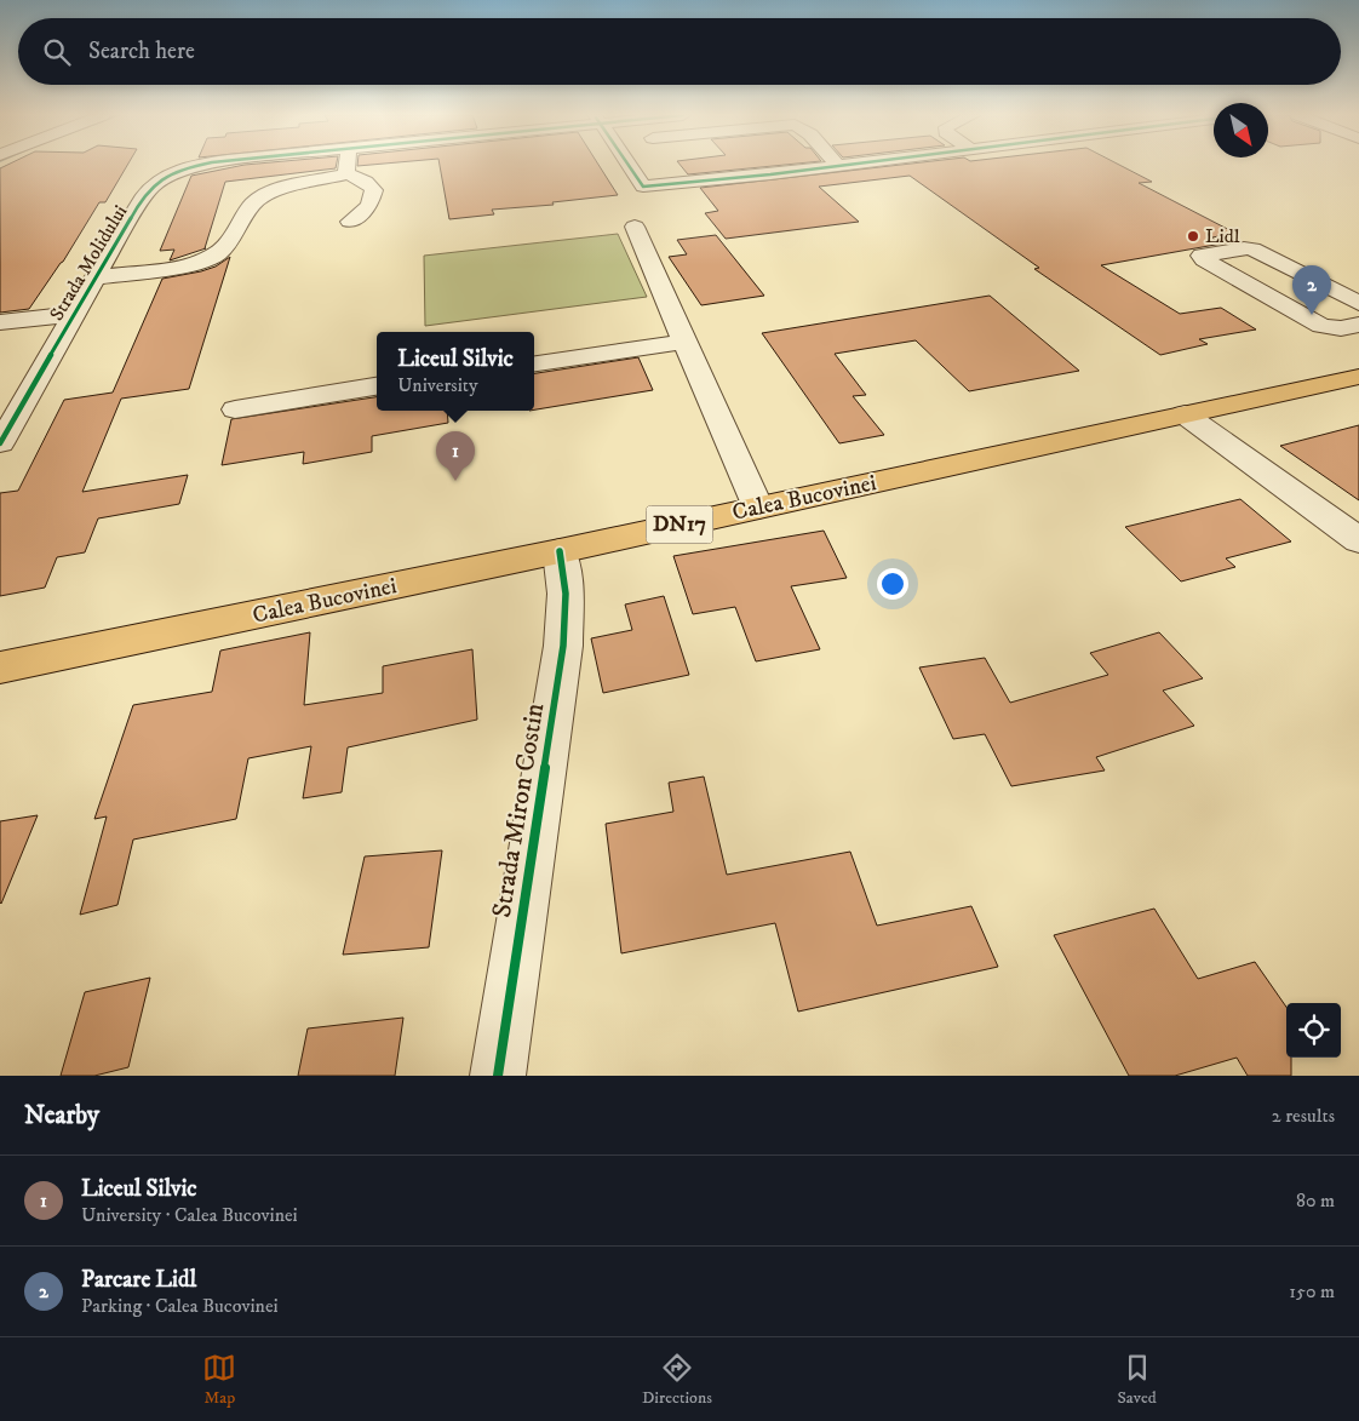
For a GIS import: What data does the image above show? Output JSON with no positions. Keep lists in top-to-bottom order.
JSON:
{
  "streets": {
    "highway": ["Calea Bucovinei", "DN17"],
    "street": ["Strada Molidului", "Strada Miron Costin"]
  },
  "crossings": [
    ["Calea Bucovinei", "Strada Miron Costin"]
  ],
  "places": ["Lidl"],
  "north": "bottom right",
  "page": {
    "search": "Search here",
    "pins": ["2", "1"],
    "popup": ["Liceul Silvic", "University"],
    "heading": ["Nearby", "2 results"],
    "list": [
      {
        "mark": "1",
        "name": "Liceul Silvic",
        "note": "University · Calea Bucovinei",
        "value": "80 m"
      },
      {
        "mark": "2",
        "name": "Parcare Lidl",
        "note": "Parking · Calea Bucovinei",
        "value": "150 m"
      }
    ],
    "nav": ["Map", "Directions", "Saved"]
  }
}
